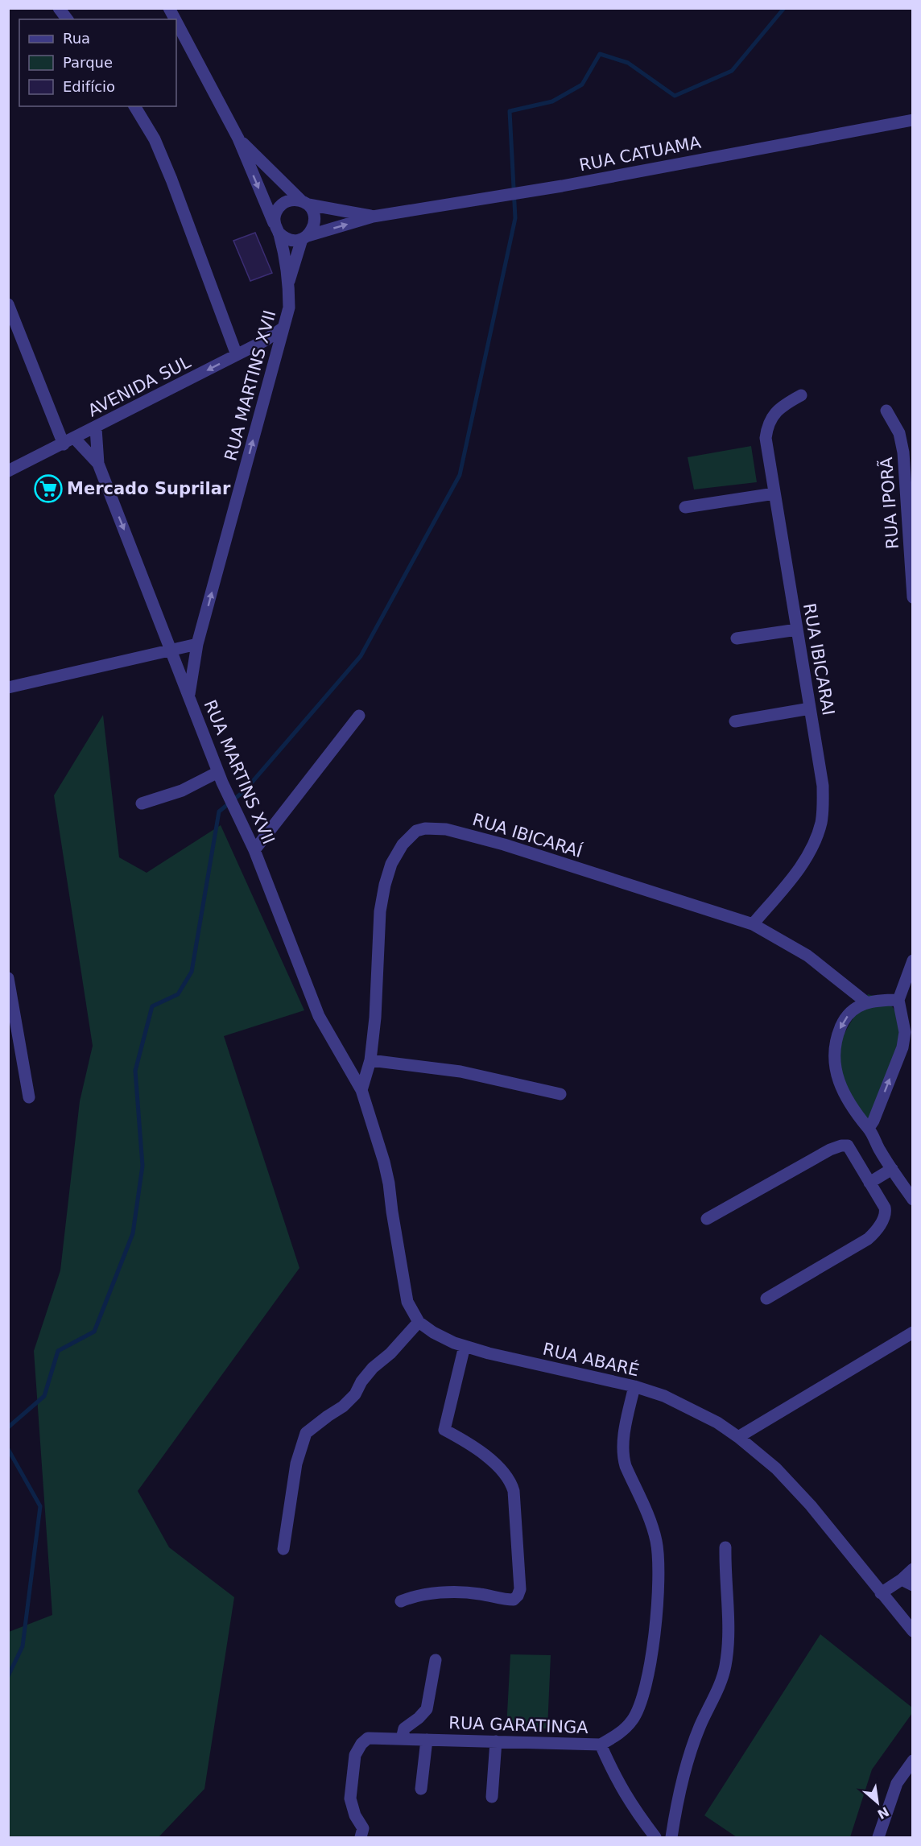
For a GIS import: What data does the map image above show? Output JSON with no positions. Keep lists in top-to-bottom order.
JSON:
{
  "streets": {
    "street": [
      "RUA CATUAMA",
      "RUA MARTINS XVII",
      "AVENIDA SUL",
      "RUA IPORÃ",
      "RUA IBICARAI",
      "RUA IBICARAÍ",
      "RUA ABARÉ",
      "RUA GARATINGA"
    ]
  },
  "crossings": [
    ["RUA CATUAMA", "RUA MARTINS XVII"],
    ["RUA MARTINS XVII", "AVENIDA SUL"],
    ["RUA MARTINS XVII", "RUA IBICARAÍ"],
    ["RUA MARTINS XVII", "RUA ABARÉ"],
    ["RUA IBICARAI", "RUA IBICARAÍ"],
    ["RUA IBICARAÍ", "RUA ABARÉ"],
    ["RUA ABARÉ", "RUA GARATINGA"]
  ],
  "one_way": ["AVENIDA SUL"],
  "places": {
    "supermarket": ["Mercado Suprilar"]
  },
  "legend": ["Rua", "Parque", "Edifício"],
  "north": "bottom right"
}
